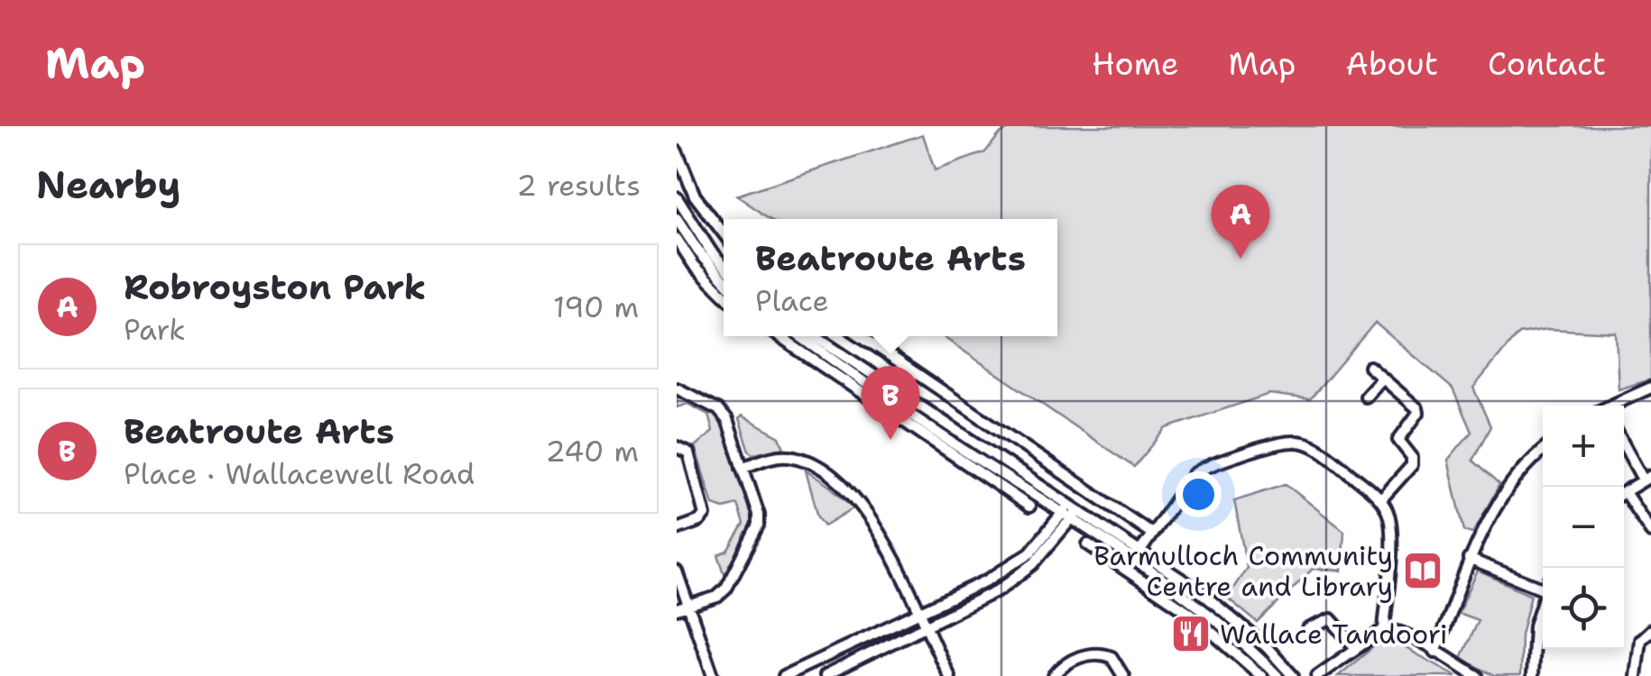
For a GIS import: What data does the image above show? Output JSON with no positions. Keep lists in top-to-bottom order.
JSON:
{
  "places": {
    "library": ["Barmulloch Community Centre and Library"],
    "restaurant": ["Wallace Tandoori"]
  },
  "page": {
    "header": "Map",
    "nav": [
      "Home",
      "Map",
      "About",
      "Contact"
    ],
    "heading": ["Nearby", "2 results"],
    "pins": ["A", "B"],
    "popup": ["Beatroute Arts", "Place"],
    "list": [
      {
        "mark": "A",
        "name": "Robroyston Park",
        "note": "Park",
        "value": "190 m"
      },
      {
        "mark": "B",
        "name": "Beatroute Arts",
        "note": "Place · Wallacewell Road",
        "value": "240 m"
      }
    ],
    "map_buttons": ["+", "−"]
  }
}
